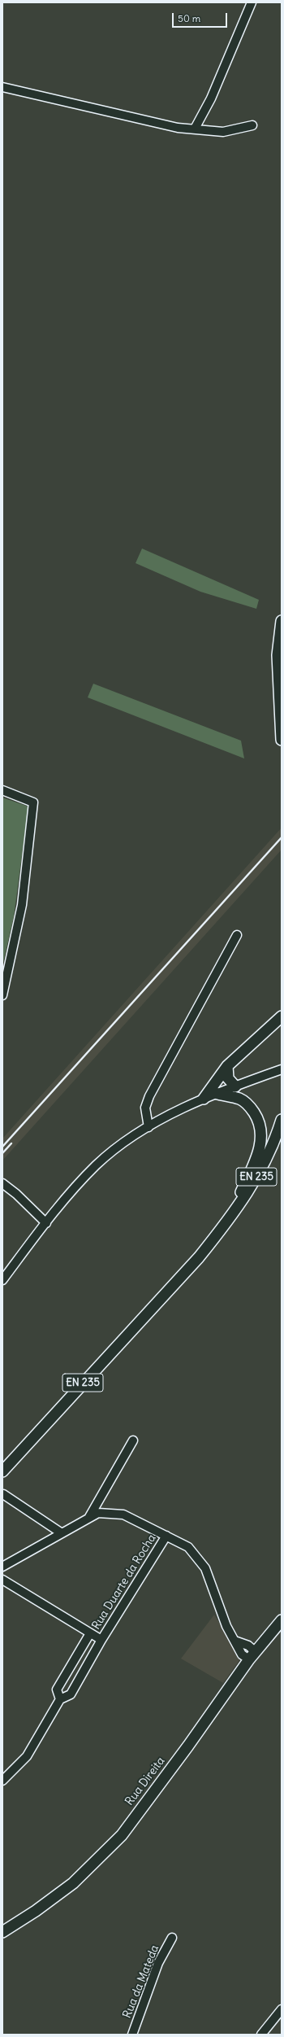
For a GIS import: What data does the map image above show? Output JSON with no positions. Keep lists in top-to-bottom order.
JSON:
{
  "streets": {
    "main road": ["EN 235", "Rua Direita"],
    "street": ["Rua Duarte da Rocha", "Rua da Mateda"]
  },
  "scale_bar": "50 m"
}
